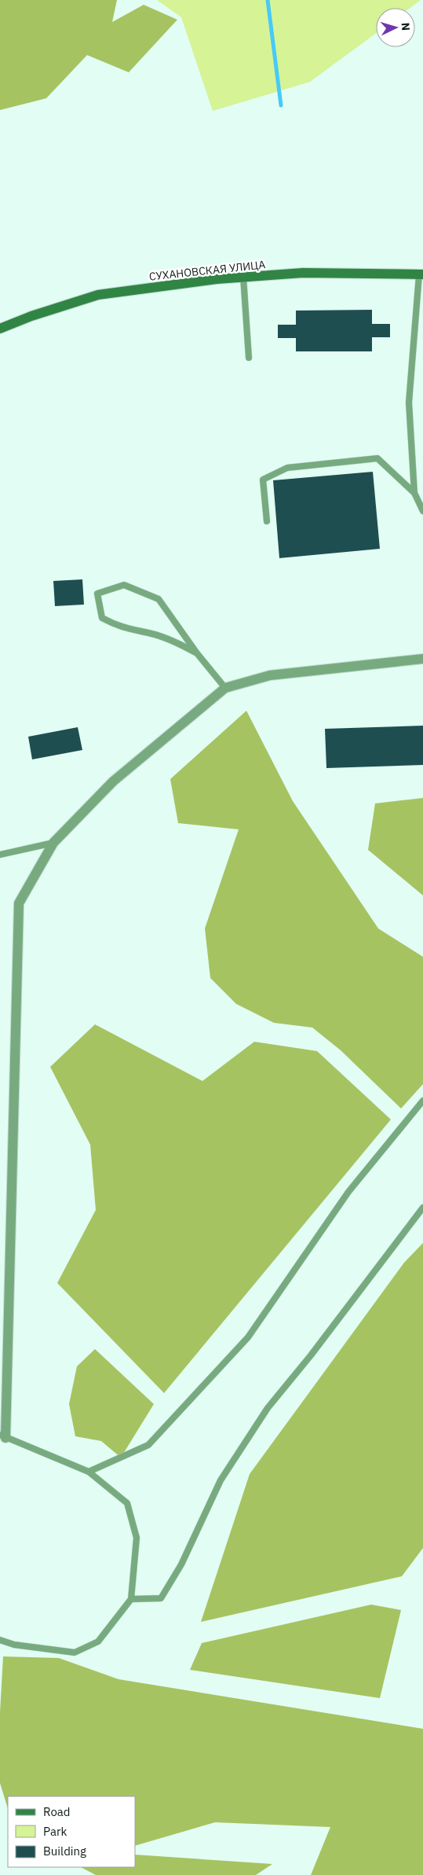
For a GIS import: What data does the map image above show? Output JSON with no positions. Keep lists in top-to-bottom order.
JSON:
{
  "streets": {
    "street": ["СУХАНОВСКАЯ УЛИЦА"]
  },
  "legend": ["Road", "Park", "Building"],
  "north": "right"
}
